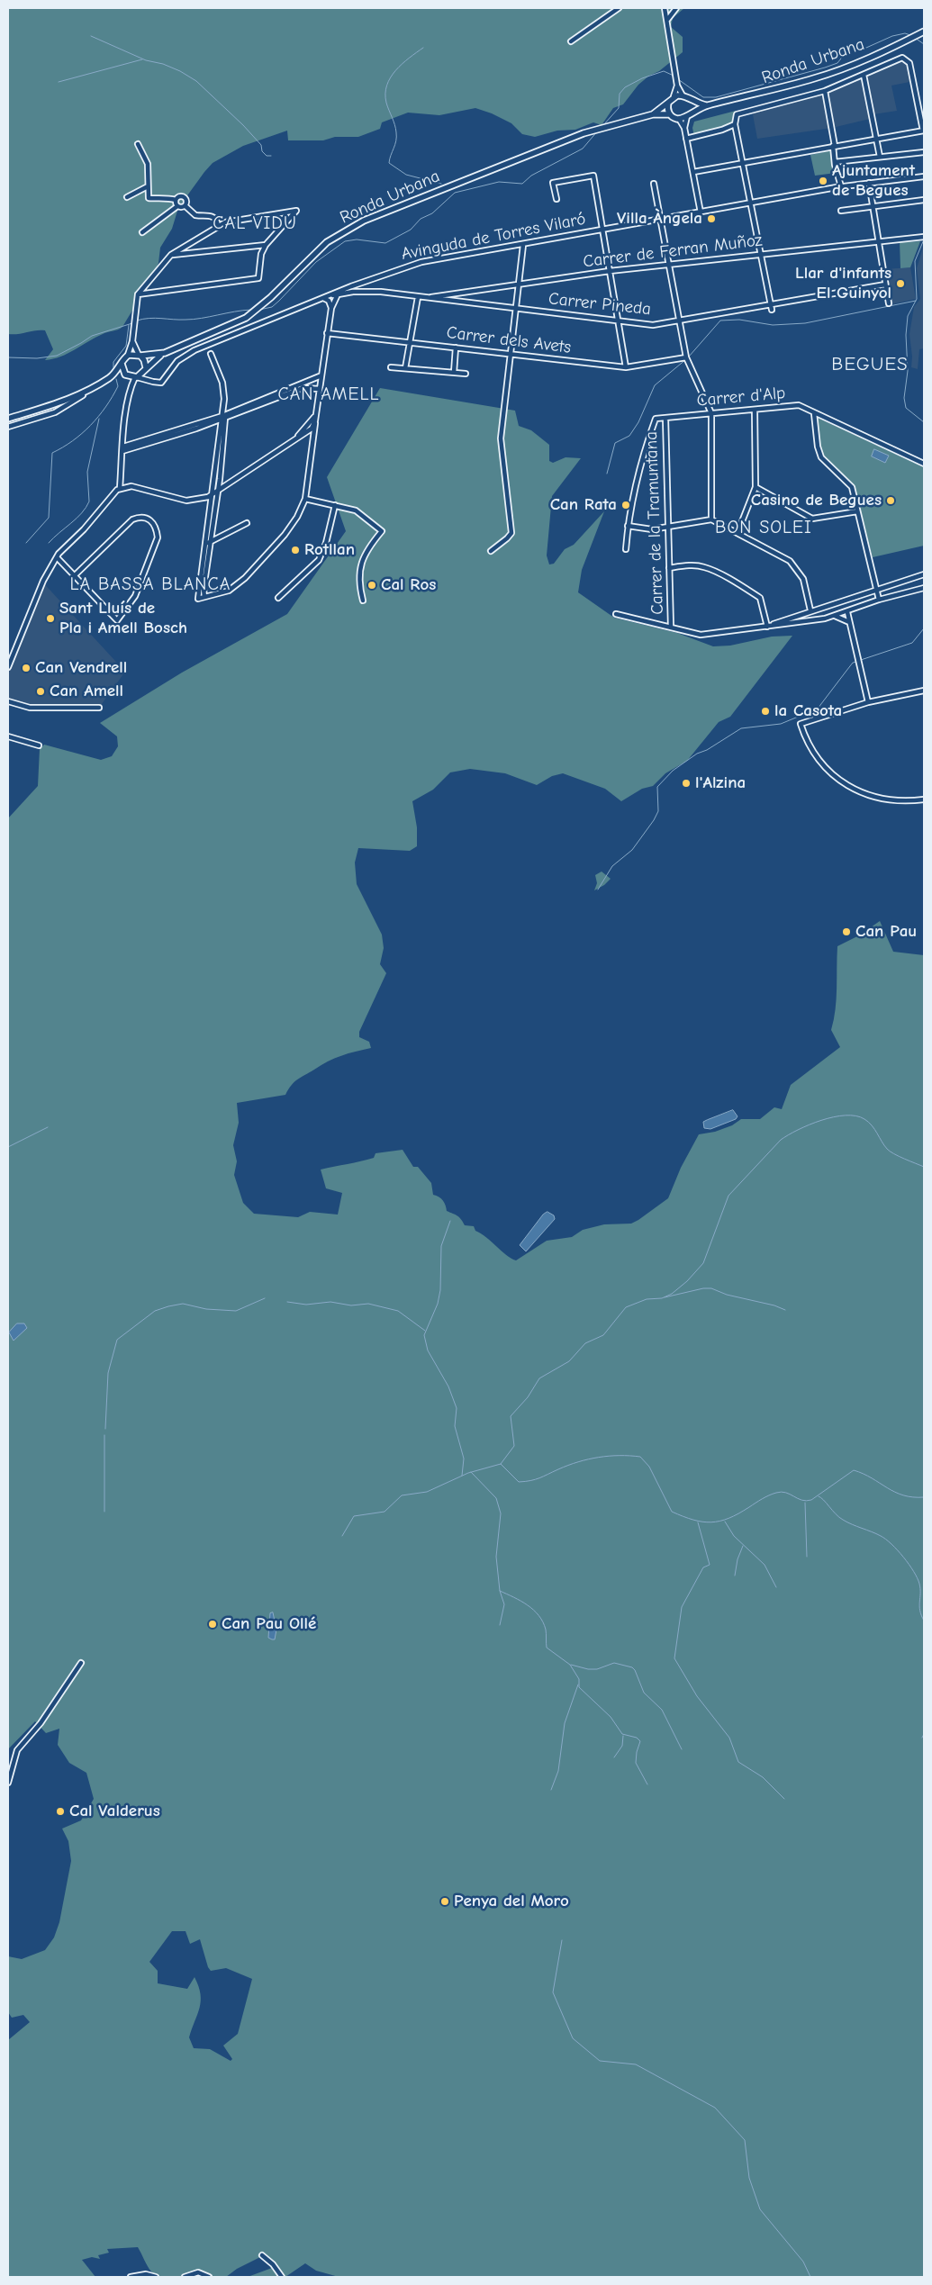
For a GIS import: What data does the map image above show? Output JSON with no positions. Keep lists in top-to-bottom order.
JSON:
{
  "streets": {
    "main road": ["Ronda Urbana"],
    "street": [
      "Avinguda de Torres Vilaró",
      "Carrer de Ferran Muñoz",
      "Carrer Pineda",
      "Carrer dels Avets",
      "Carrer d'Alp",
      "Carrer de la Tramuntana"
    ]
  },
  "crossings": [
    ["Avinguda de Torres Vilaró", "Carrer Pineda"],
    ["Carrer de Ferran Muñoz", "Carrer Pineda"],
    ["Carrer d'Alp", "Carrer de la Tramuntana"]
  ],
  "districts": [
    "CAL VIDU",
    "BEGUES",
    "CAN AMELL",
    "BON SOLEI",
    "LA BASSA BLANCA"
  ],
  "places": [
    "Ajuntament de Begues",
    "Villa Àngela",
    "Llar d'infants El Guinyol",
    "Casino de Begues",
    "Can Rata",
    "Rotllan",
    "Cal Ros",
    "Sant Lluís de Pla i Amell Bosch",
    "Can Vendrell",
    "Can Amell",
    "la Casota",
    "l'Alzina",
    "Can Pau",
    "Can Pau Ollé",
    "Cal Valderus",
    "Penya del Moro"
  ]
}
